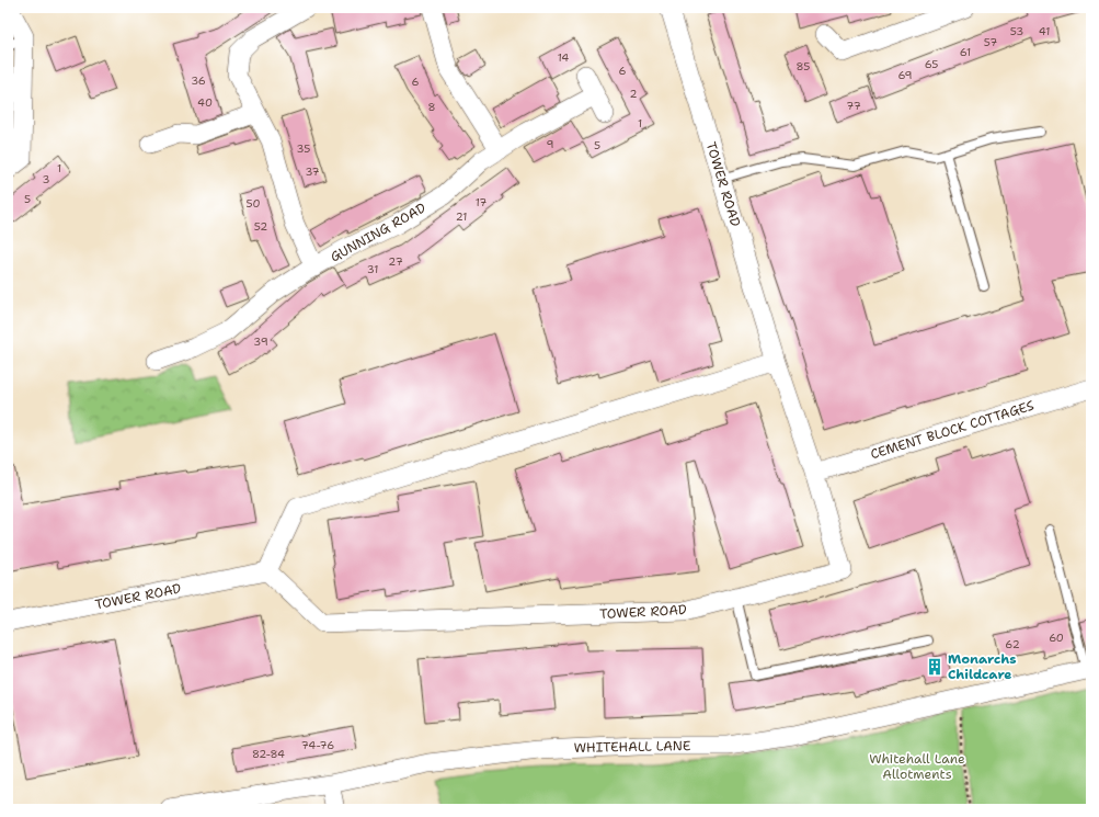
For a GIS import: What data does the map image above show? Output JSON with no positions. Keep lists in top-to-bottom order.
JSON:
{
  "streets": {
    "street": [
      "TOWER ROAD",
      "GUNNING ROAD",
      "CEMENT BLOCK COTTAGES",
      "WHITEHALL LANE"
    ]
  },
  "crossings": [
    ["TOWER ROAD", "CEMENT BLOCK COTTAGES"]
  ],
  "parks": ["Whitehall Lane Allotments"],
  "places": {
    "building": ["Monarchs Childcare"]
  },
  "house_numbers": [
    "53",
    "41",
    "57",
    "61",
    "14",
    "65",
    "85",
    "6",
    "69",
    "36",
    "6",
    "2",
    "40",
    "77",
    "8",
    "1",
    "9",
    "5",
    "35",
    "1",
    "37",
    "3",
    "5",
    "17",
    "50",
    "21",
    "52",
    "27",
    "31",
    "39",
    "60",
    "62",
    "74-76",
    "82-84"
  ]
}
